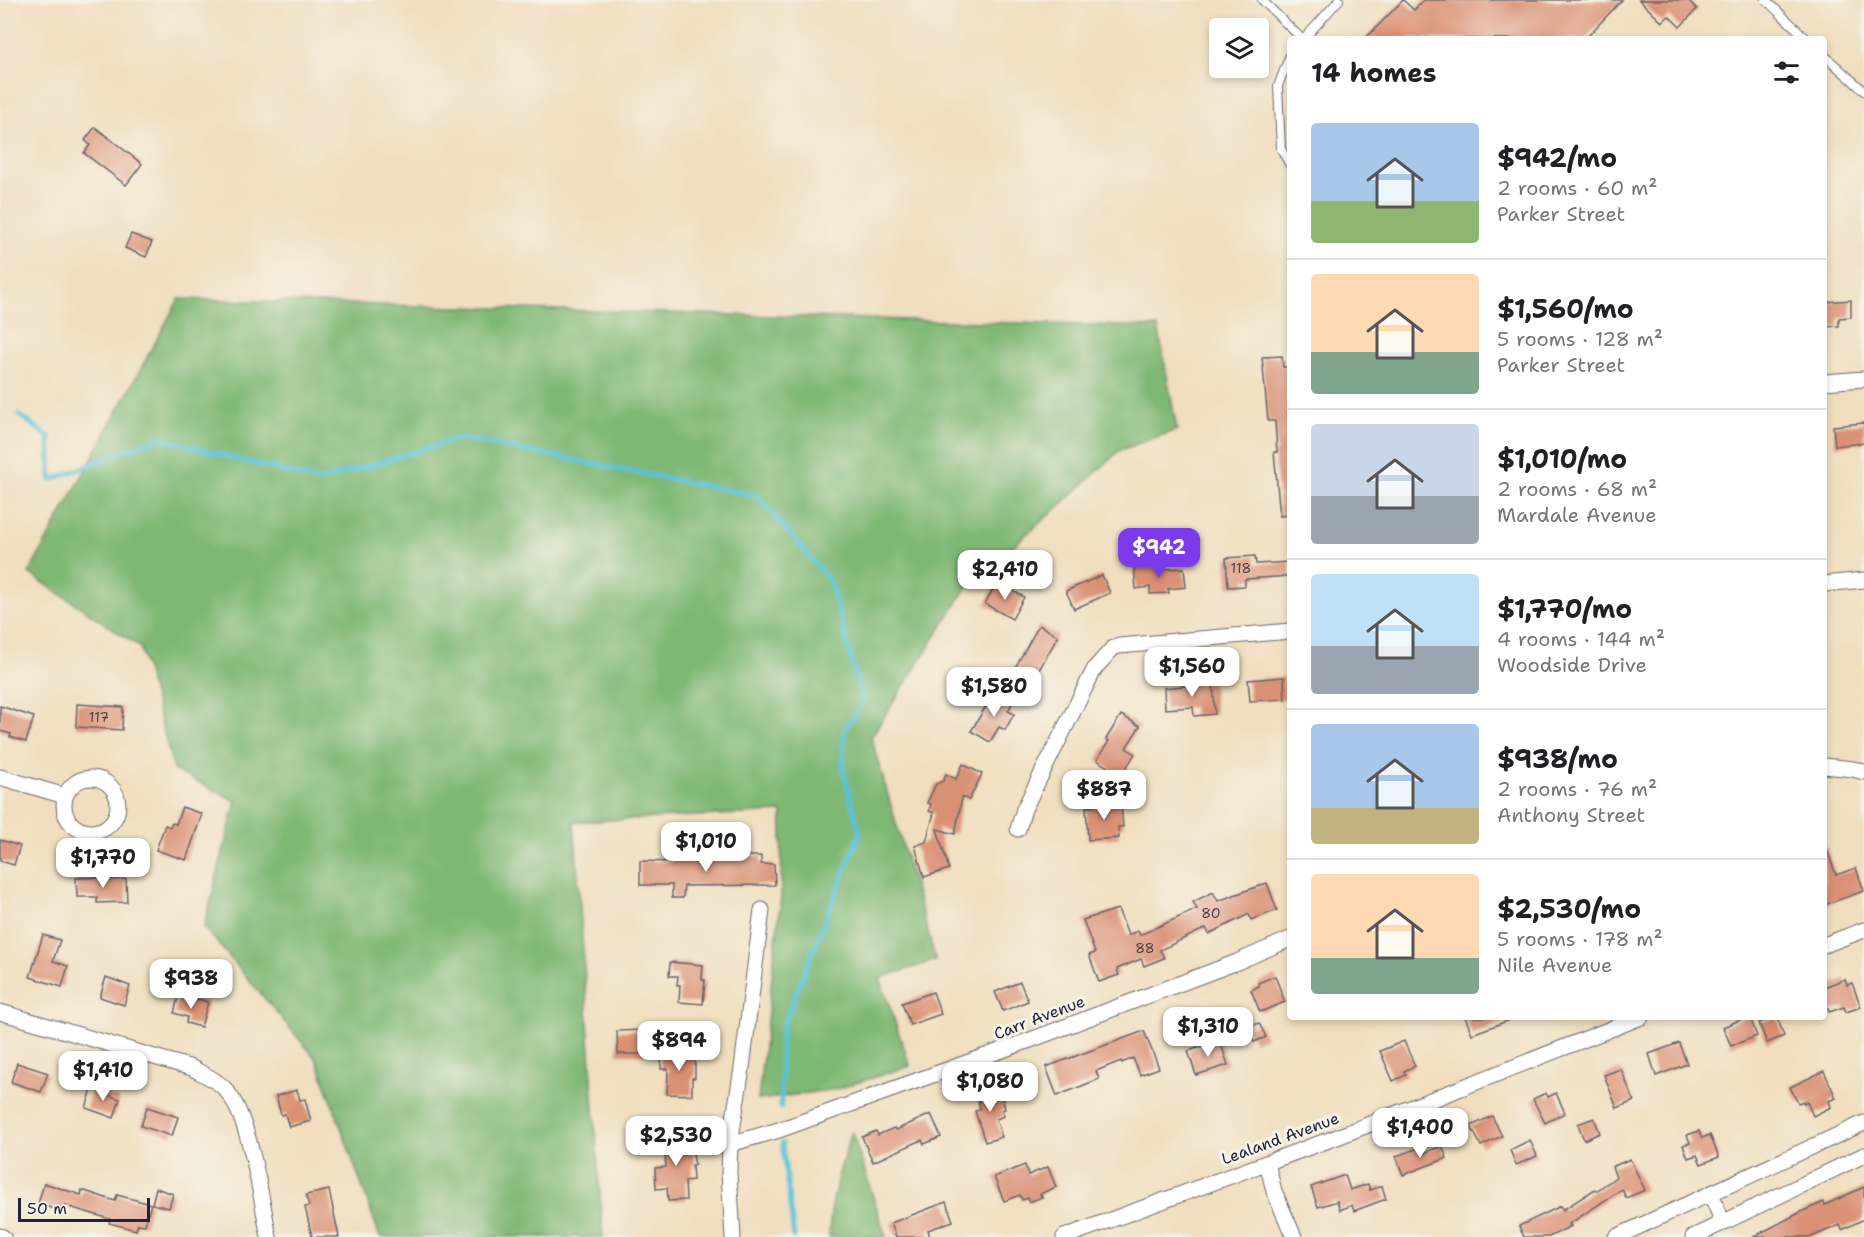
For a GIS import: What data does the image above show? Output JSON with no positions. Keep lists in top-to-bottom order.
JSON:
{
  "streets": {
    "street": ["Carr Avenue", "Lealand Avenue"]
  },
  "house_numbers": [
    "118",
    "117",
    "80",
    "88"
  ],
  "scale_bar": "50 m",
  "page": {
    "heading": "14 homes",
    "list": [
      {
        "name": "$942/mo",
        "note": "2 rooms · 60 m² · Parker Street"
      },
      {
        "name": "$1,560/mo",
        "note": "5 rooms · 128 m² · Parker Street"
      },
      {
        "name": "$1,010/mo",
        "note": "2 rooms · 68 m² · Mardale Avenue"
      },
      {
        "name": "$1,770/mo",
        "note": "4 rooms · 144 m² · Woodside Drive"
      },
      {
        "name": "$938/mo",
        "note": "2 rooms · 76 m² · Anthony Street"
      },
      {
        "name": "$2,530/mo",
        "note": "5 rooms · 178 m² · Nile Avenue"
      }
    ],
    "price": [
      "$942",
      "$2,410",
      "$1,560",
      "$1,580",
      "$887",
      "$1,010",
      "$1,770",
      "$938",
      "$1,310",
      "$894",
      "$1,410",
      "$1,080",
      "$1,400",
      "$2,530"
    ],
    "scale": "50 m"
  }
}
